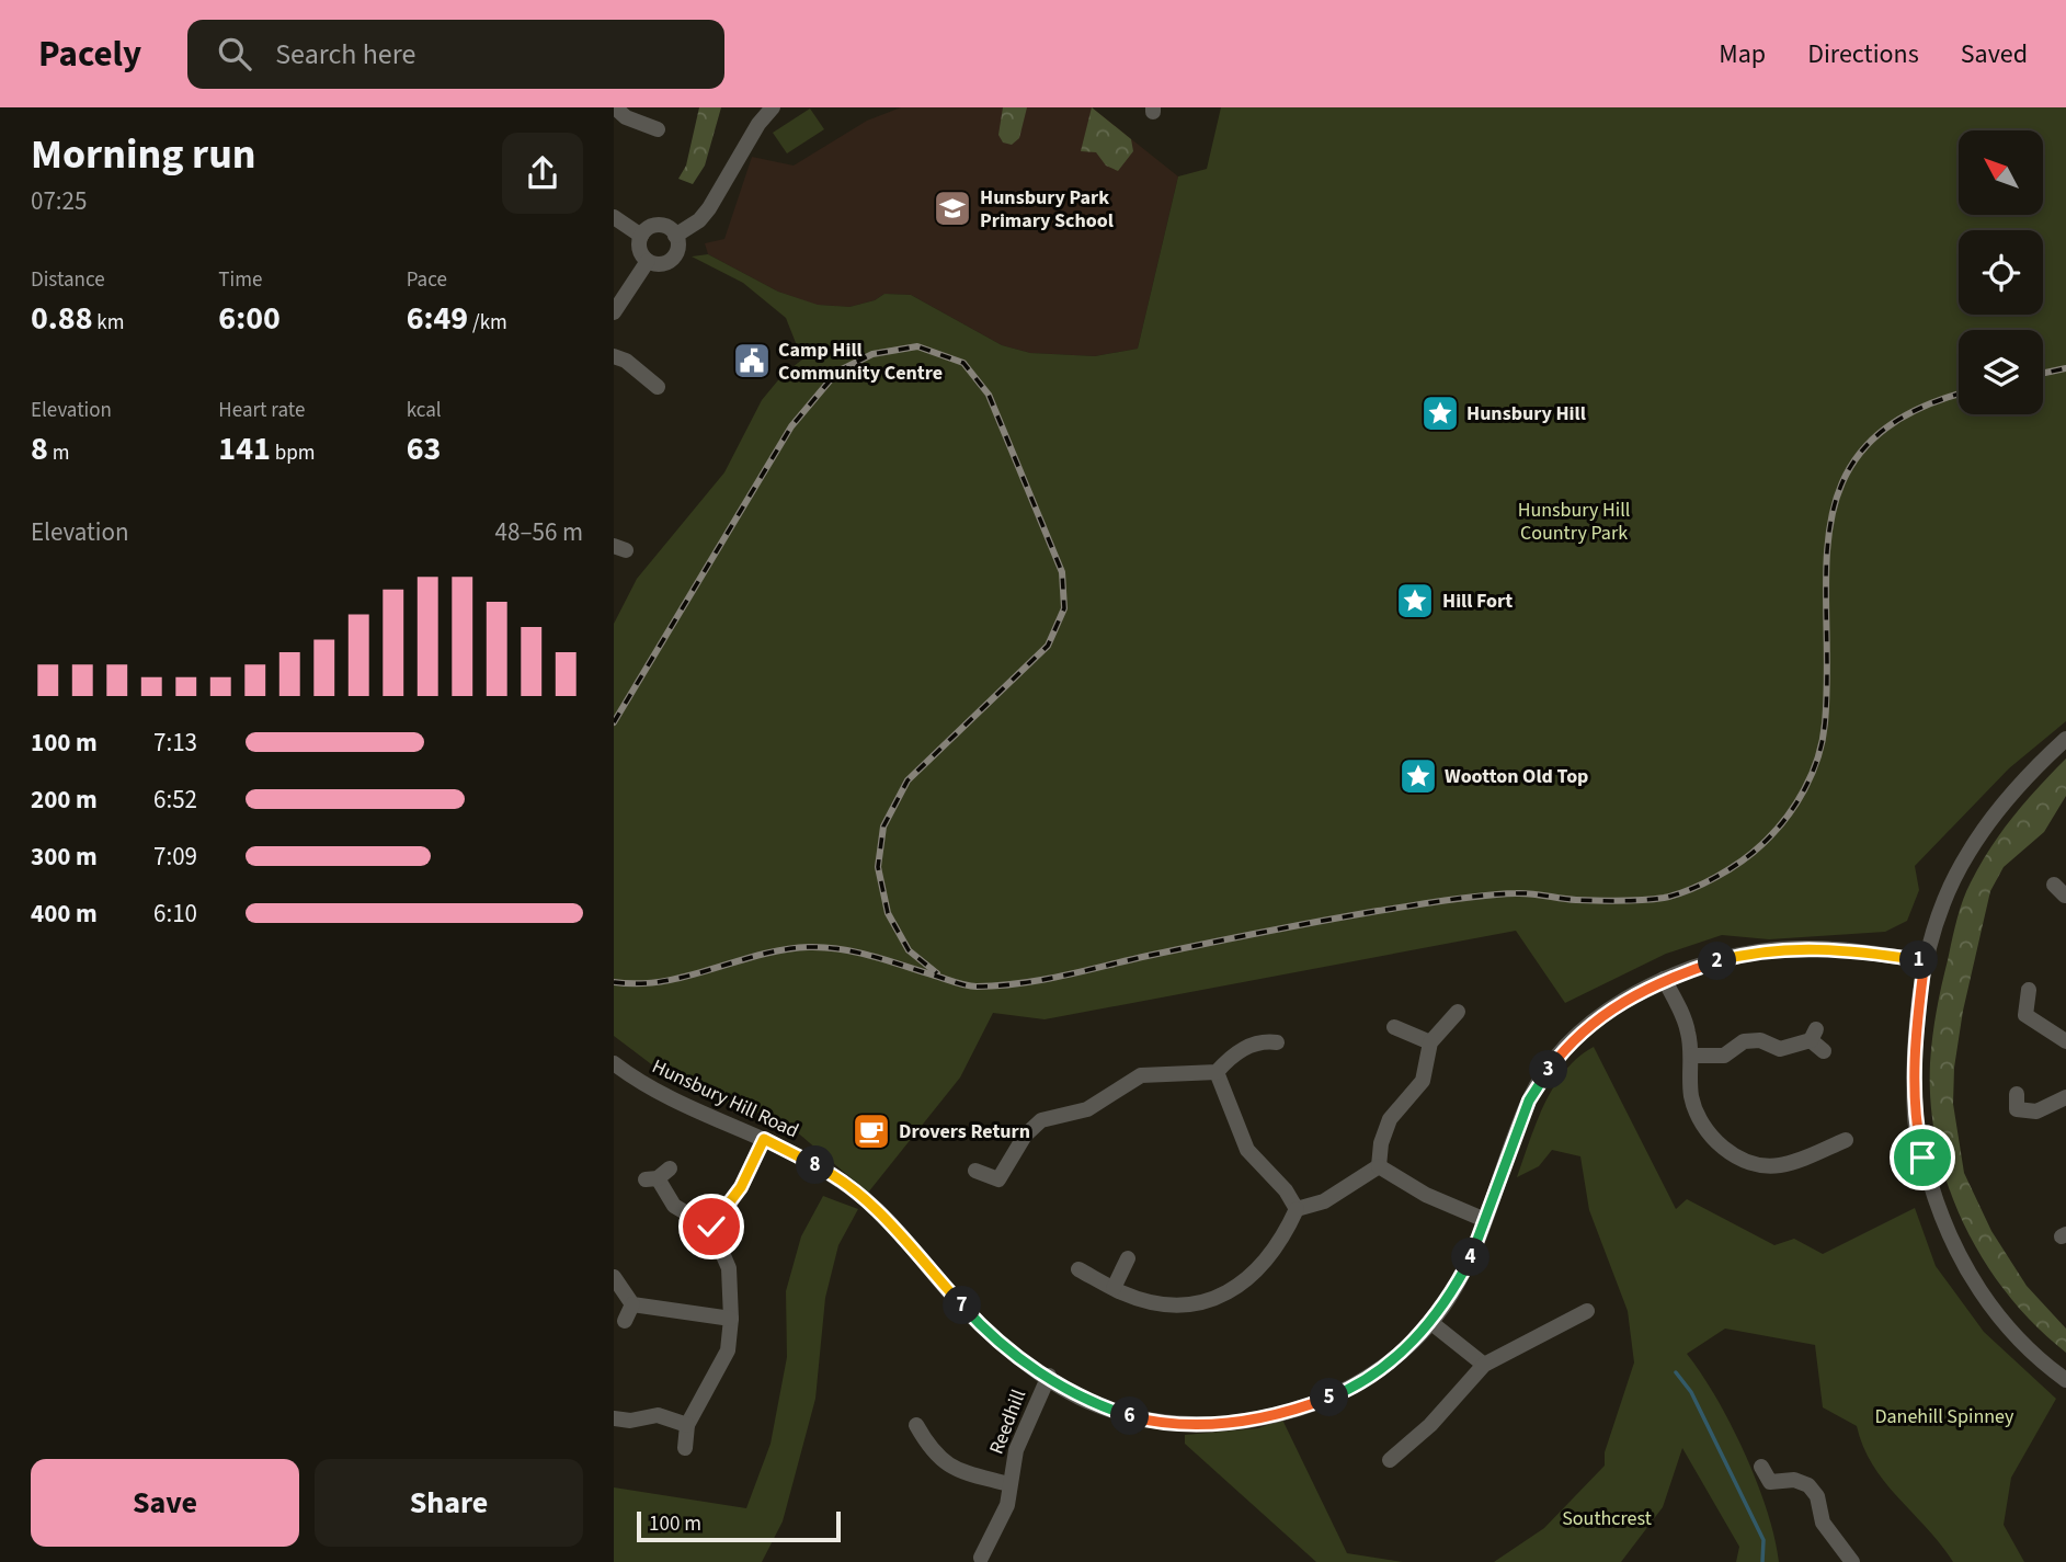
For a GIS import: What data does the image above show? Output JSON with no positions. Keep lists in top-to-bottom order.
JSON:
{
  "streets": {
    "street": ["Hunsbury Hill Road", "Reedhill"]
  },
  "crossings": [
    ["Hunsbury Hill Road", "Reedhill"]
  ],
  "parks": ["Hunsbury Hill Country Park", "Danehill Spinney", "Southcrest"],
  "places": {
    "school or university": ["Hunsbury Park Primary School"],
    "public building": ["Camp Hill Community Centre"],
    "place": ["Hunsbury Hill", "Hill Fort", "Wootton Old Top"],
    "cafe": ["Drovers Return"]
  },
  "scale_bar": "100 m",
  "north": "top left",
  "page": {
    "header": "Pacely",
    "search": "Search here",
    "nav": ["Map", "Directions", "Saved"],
    "heading": ["Morning run", "07:25"],
    "stats": [
      ["Distance", "0.88 km"],
      ["Time", "6:00"],
      ["Pace", "6:49 /km"],
      ["Elevation", "8 m"],
      ["Heart rate", "141 bpm"],
      ["kcal", "63"]
    ],
    "chart": ["Elevation", "48–56 m"],
    "list": [
      {
        "name": "100 m",
        "note": "7:13"
      },
      {
        "name": "200 m",
        "note": "6:52"
      },
      {
        "name": "300 m",
        "note": "7:09"
      },
      {
        "name": "400 m",
        "note": "6:10"
      }
    ],
    "pins": [
      "1",
      "2",
      "3",
      "8",
      "4",
      "7",
      "5",
      "6"
    ],
    "buttons": ["Save", "Share"],
    "scale": "100 m"
  }
}
